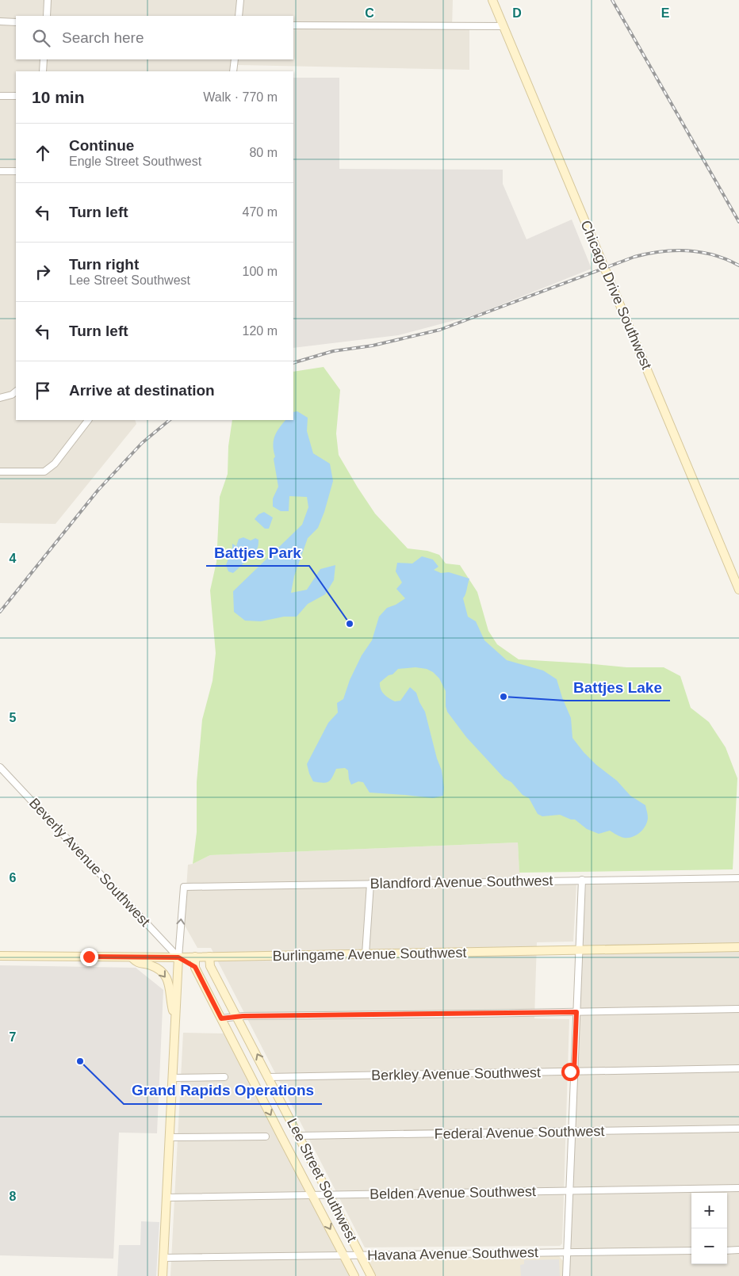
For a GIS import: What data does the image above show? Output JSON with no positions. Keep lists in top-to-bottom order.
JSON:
{
  "streets": {
    "street": [
      "Chicago Drive Southwest",
      "Beverly Avenue Southwest",
      "Blandford Avenue Southwest",
      "Burlingame Avenue Southwest",
      "Berkley Avenue Southwest",
      "Federal Avenue Southwest",
      "Lee Street Southwest",
      "Belden Avenue Southwest",
      "Havana Avenue Southwest"
    ]
  },
  "crossings": [
    ["Beverly Avenue Southwest", "Blandford Avenue Southwest"],
    ["Beverly Avenue Southwest", "Burlingame Avenue Southwest"],
    ["Blandford Avenue Southwest", "Burlingame Avenue Southwest"],
    ["Burlingame Avenue Southwest", "Lee Street Southwest"],
    ["Berkley Avenue Southwest", "Lee Street Southwest"],
    ["Federal Avenue Southwest", "Lee Street Southwest"],
    ["Lee Street Southwest", "Belden Avenue Southwest"],
    ["Lee Street Southwest", "Havana Avenue Southwest"]
  ],
  "places": ["Battjes Park", "Battjes Lake", "Grand Rapids Operations"],
  "page": {
    "search": "Search here",
    "heading": ["10 min", "Walk · 770 m"],
    "list": [
      ["Continue", "Engle Street Southwest", "80 m"],
      ["Turn left", "470 m"],
      ["Turn right", "Lee Street Southwest", "100 m"],
      ["Turn left", "120 m"],
      "Arrive at destination"
    ],
    "map_buttons": ["+", "−"]
  },
  "grid": {
    "columns": ["C", "D", "E"],
    "rows": [
      "4",
      "5",
      "6",
      "7",
      "8"
    ]
  }
}
